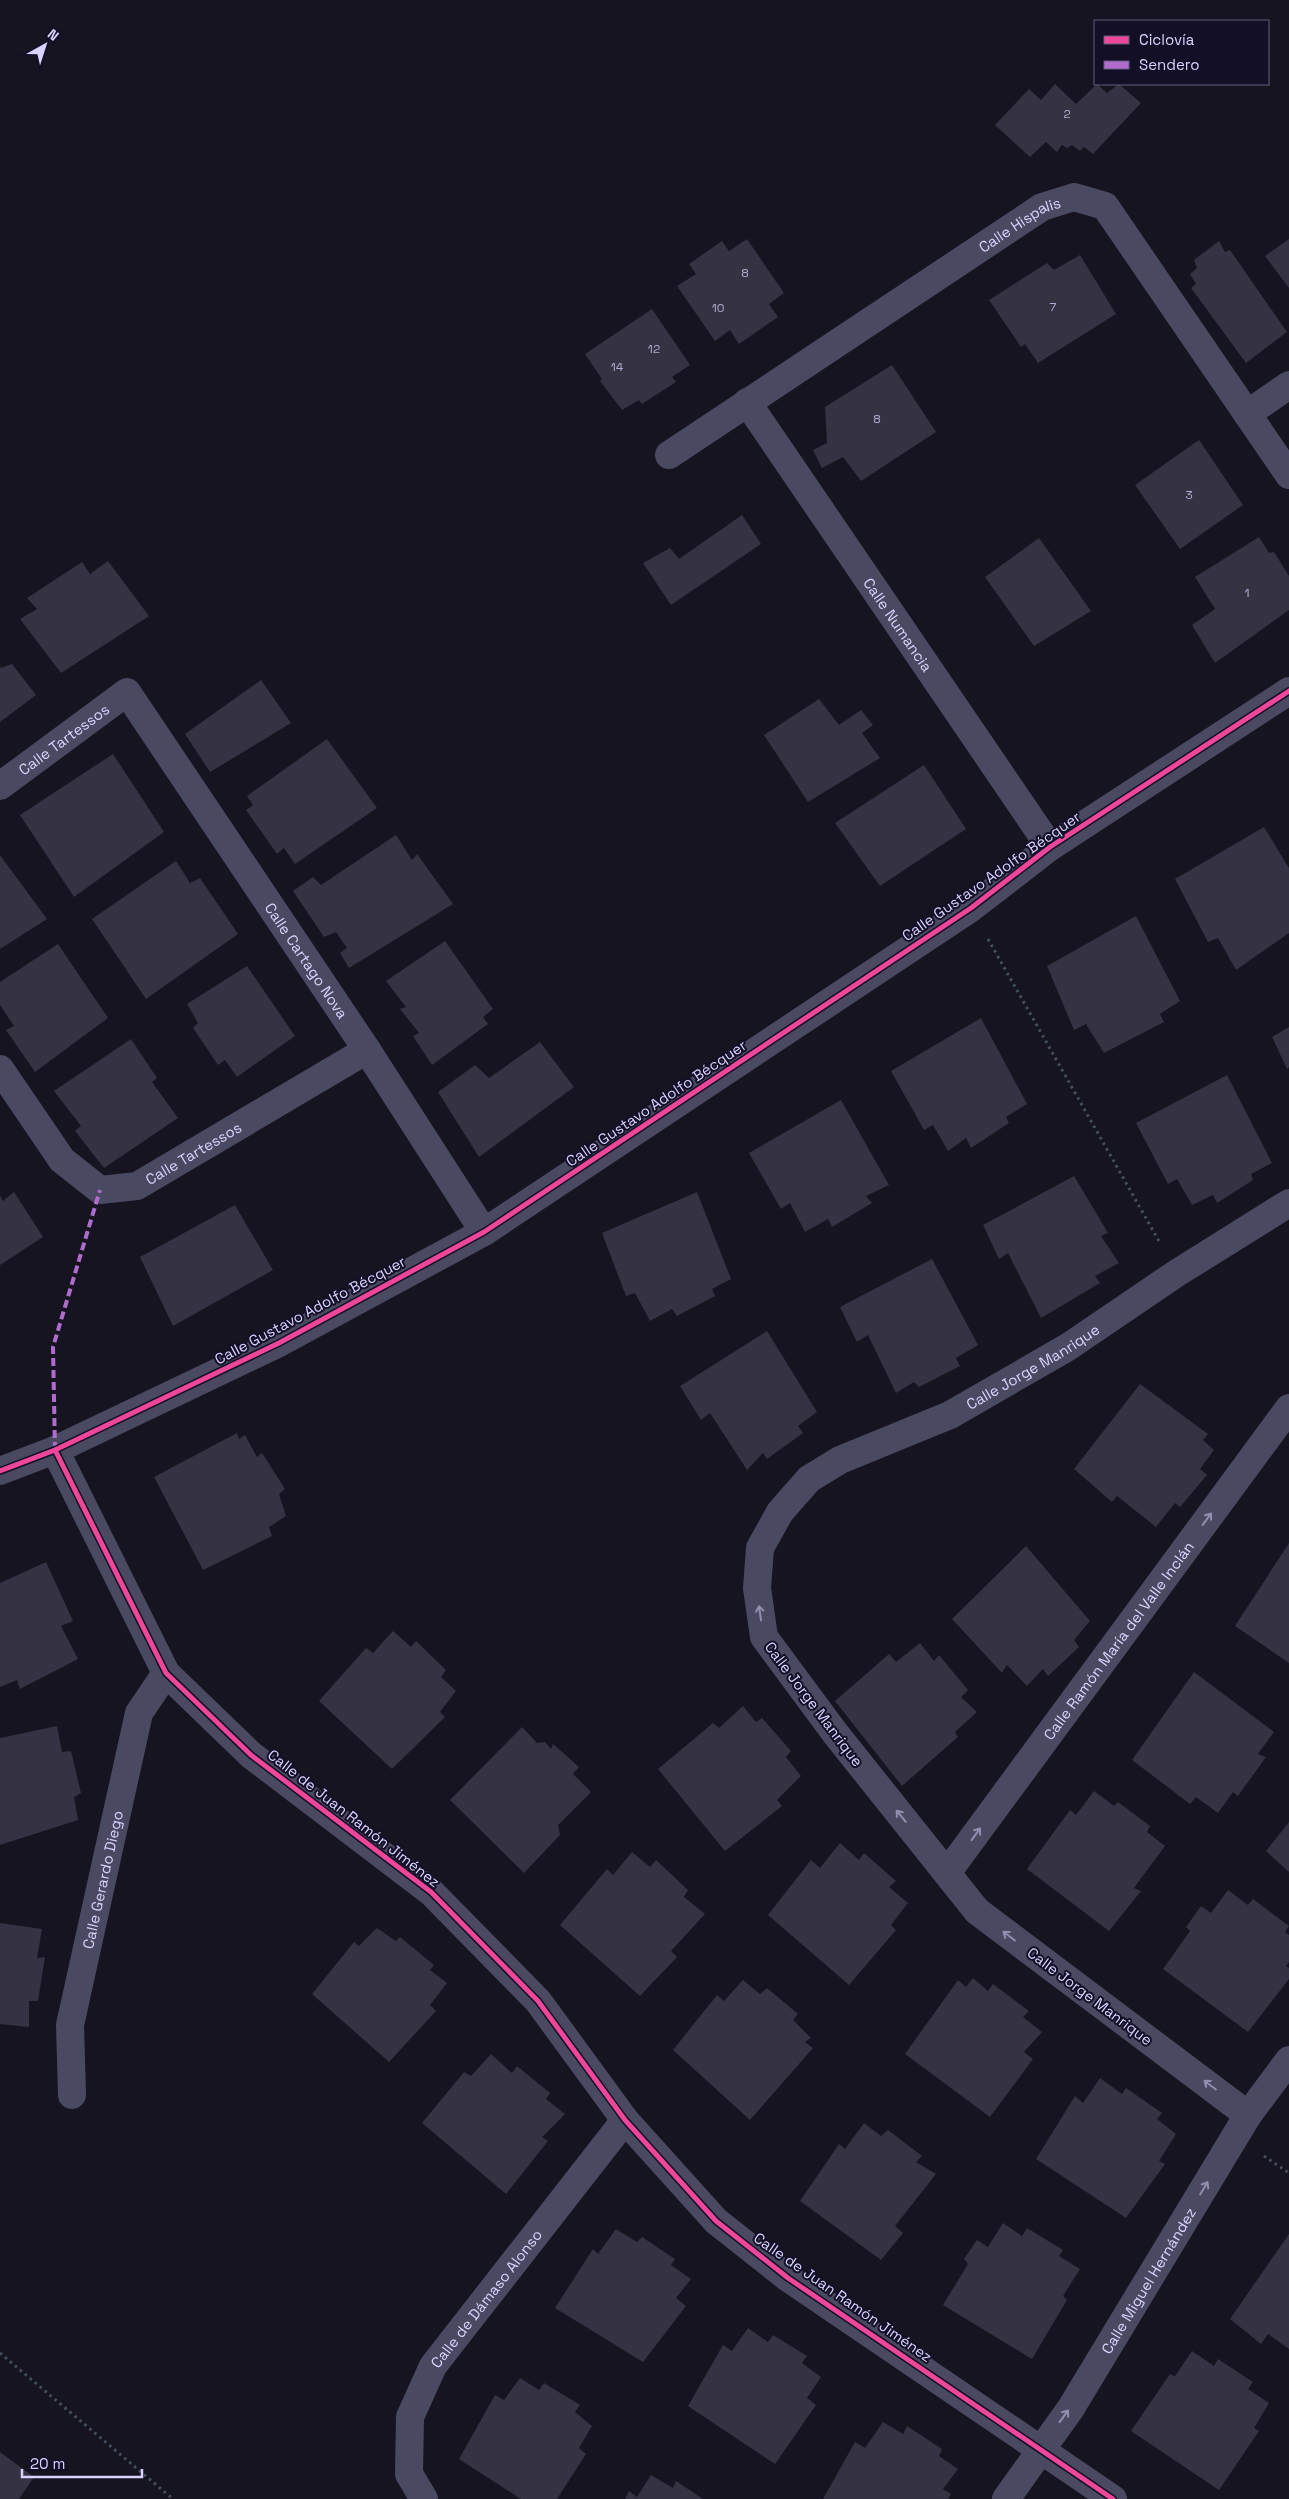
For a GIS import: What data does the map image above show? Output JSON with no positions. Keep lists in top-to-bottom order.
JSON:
{
  "streets": {
    "street": [
      "Calle Hispalis",
      "Calle Numancia",
      "Calle Tartessos",
      "Calle Gustavo Adolfo Bécquer",
      "Calle Cartago Nova",
      "Calle Jorge Manrique",
      "Calle Ramón María del Valle Inclán",
      "Calle de Juan Ramón Jiménez",
      "Calle Gerardo Diego",
      "Calle Miguel Hernández",
      "Calle de Dámaso Alonso"
    ]
  },
  "crossings": [
    ["Calle Hispalis", "Calle Numancia"],
    ["Calle Numancia", "Calle Gustavo Adolfo Bécquer"],
    ["Calle Tartessos", "Calle Cartago Nova"],
    ["Calle Gustavo Adolfo Bécquer", "Calle Cartago Nova"],
    ["Calle Gustavo Adolfo Bécquer", "Calle de Juan Ramón Jiménez"],
    ["Calle Jorge Manrique", "Calle Ramón María del Valle Inclán"],
    ["Calle Jorge Manrique", "Calle Miguel Hernández"],
    ["Calle de Juan Ramón Jiménez", "Calle Gerardo Diego"],
    ["Calle de Juan Ramón Jiménez", "Calle Miguel Hernández"],
    ["Calle de Juan Ramón Jiménez", "Calle de Dámaso Alonso"]
  ],
  "one_way": ["Calle Ramón María del Valle Inclán", "Calle Miguel Hernández"],
  "house_numbers": [
    "2",
    "8",
    "7",
    "10",
    "12",
    "14",
    "8",
    "3",
    "1"
  ],
  "legend": ["Ciclovía", "Sendero"],
  "scale_bar": "20 m",
  "north": "top right"
}
